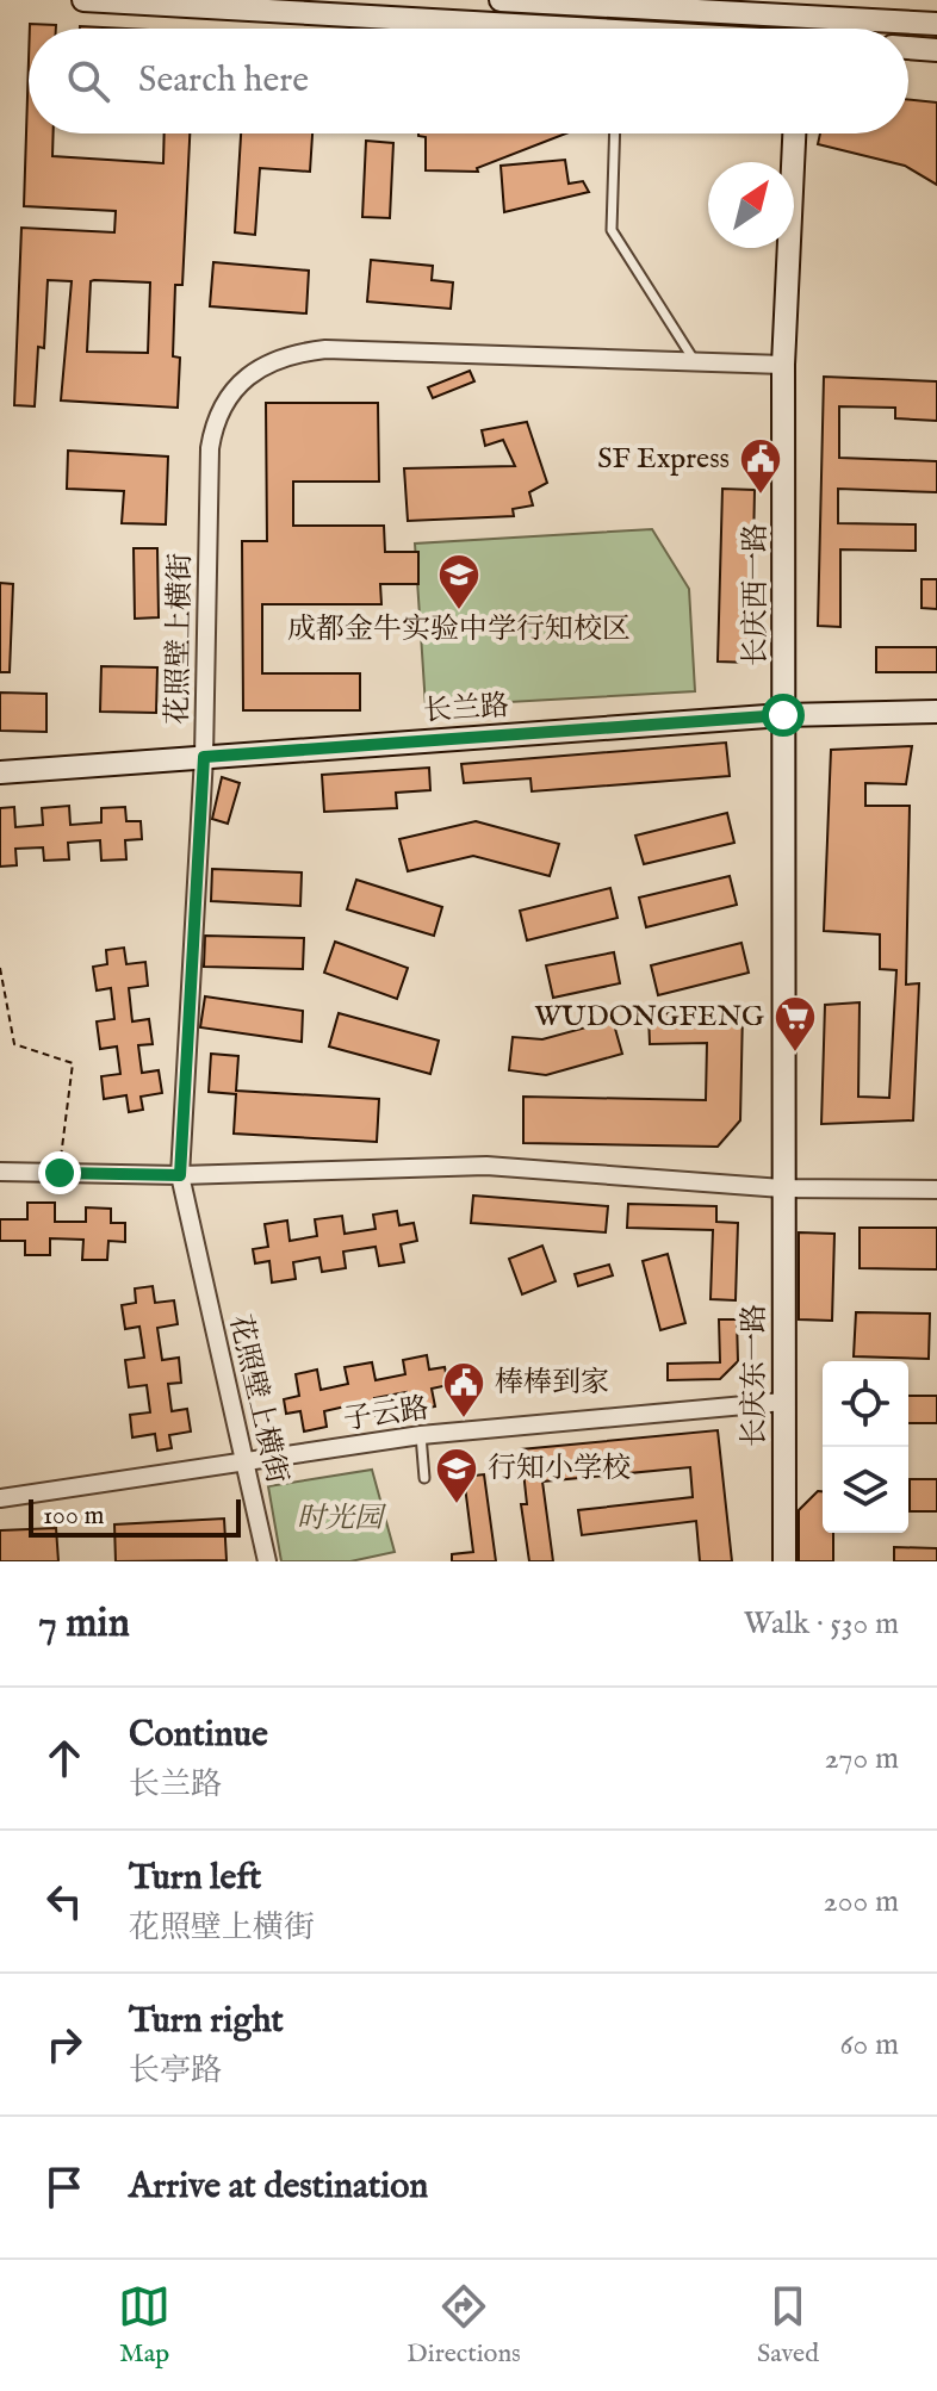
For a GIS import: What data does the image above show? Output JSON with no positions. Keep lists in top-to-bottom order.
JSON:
{
  "streets": {
    "street": [
      "长庆西一路",
      "花照壁上横街",
      "长兰路",
      "长庆东一路",
      "子云路"
    ]
  },
  "crossings": [
    ["长庆西一路", "花照壁上横街"],
    ["长庆西一路", "长兰路"],
    ["长庆西一路", "长庆东一路"],
    ["花照壁上横街", "长兰路"],
    ["花照壁上横街", "子云路"],
    ["长庆东一路", "子云路"]
  ],
  "parks": ["时光园"],
  "places": {
    "public building": ["SF Express", "棒棒到家"],
    "school or university": ["成都金牛实验中学行知校区", "行知小学校"],
    "supermarket": ["WUDONGFENG"]
  },
  "scale_bar": "100 m",
  "north": "top right",
  "page": {
    "search": "Search here",
    "scale": "100 m",
    "heading": ["7 min", "Walk · 530 m"],
    "list": [
      ["Continue", "长兰路", "270 m"],
      ["Turn left", "花照壁上横街", "200 m"],
      ["Turn right", "长亭路", "60 m"],
      "Arrive at destination"
    ],
    "nav": ["Map", "Directions", "Saved"]
  }
}
